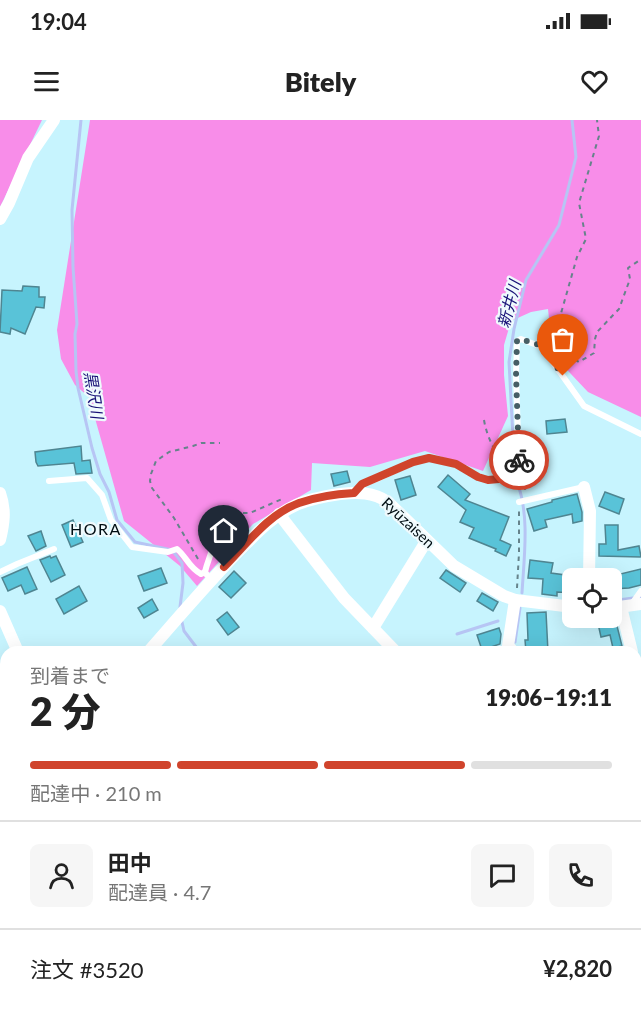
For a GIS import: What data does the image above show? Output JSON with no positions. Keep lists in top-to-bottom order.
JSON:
{
  "streets": {
    "street": ["Ryūzaisen"]
  },
  "districts": ["HORA"],
  "water": ["新井川", "黒沢川"],
  "page": {
    "status": "19:04",
    "header": "Bitely",
    "heading": ["2 分", "到着まで", "19:06–19:11"],
    "panel": [
      "田中",
      "配達員 · 4.7",
      "注文 #3520",
      "¥2,820"
    ],
    "bar": "配達中 · 210 m"
  }
}
